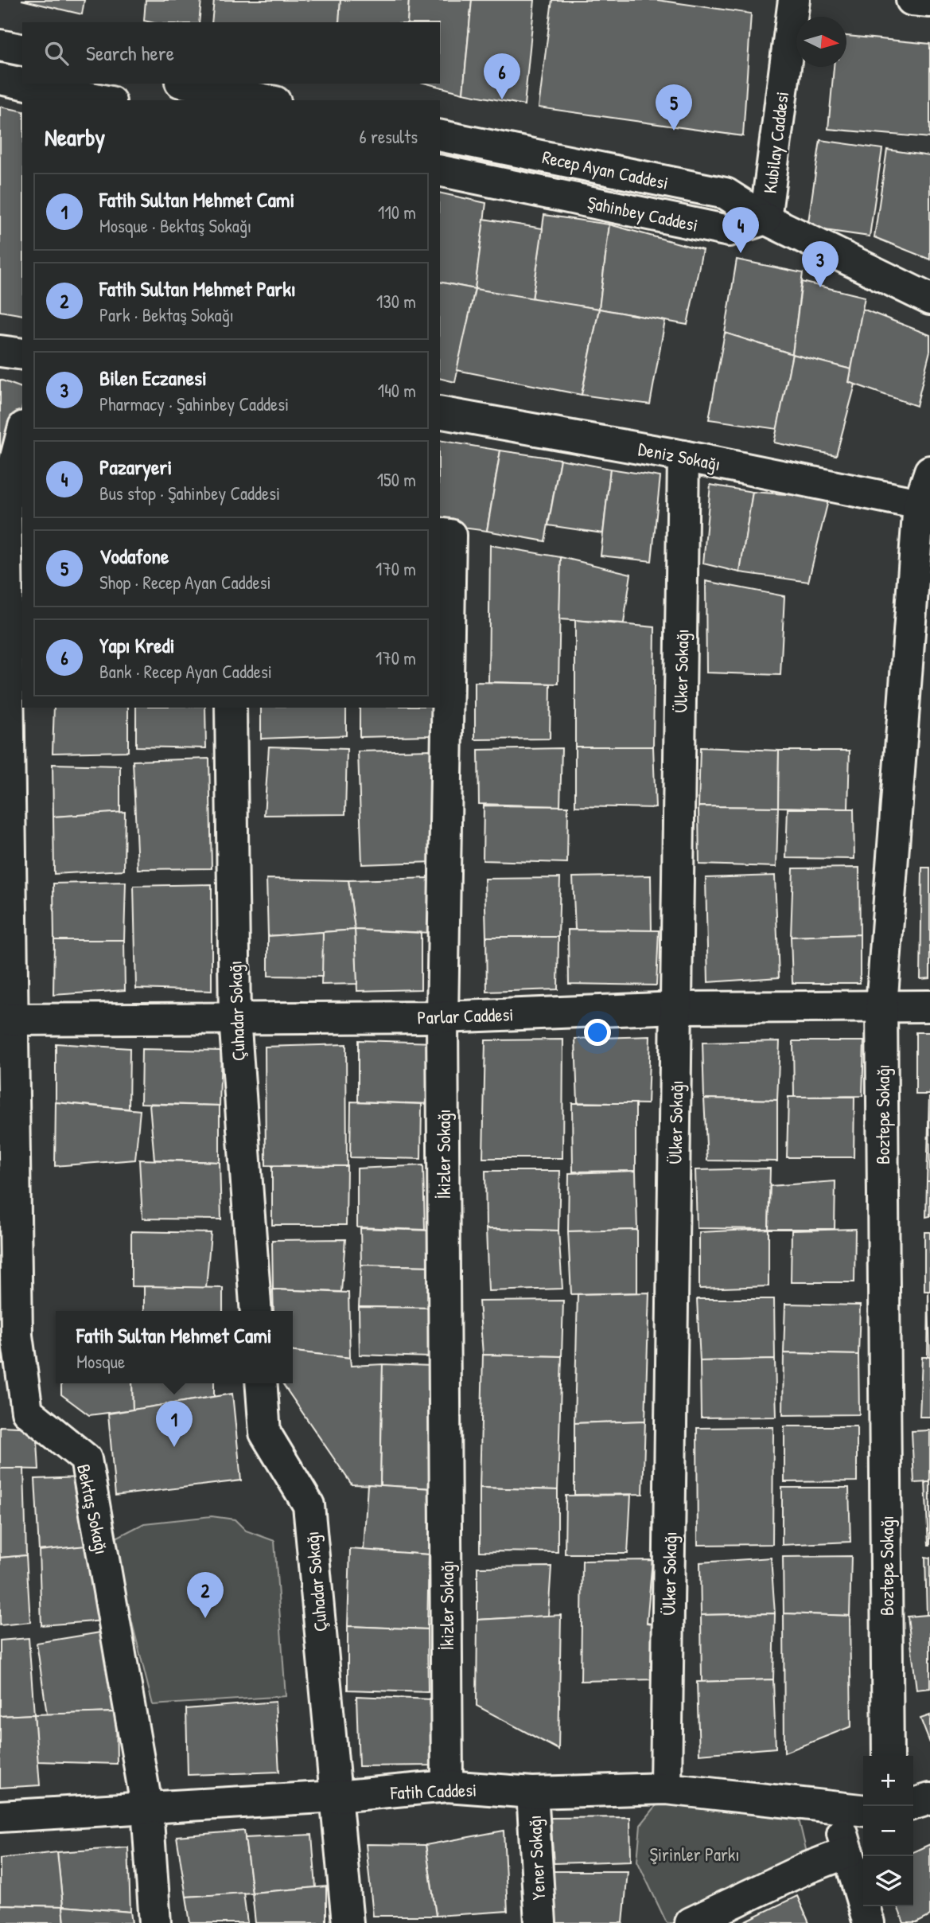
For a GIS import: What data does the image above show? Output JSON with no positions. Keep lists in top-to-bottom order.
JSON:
{
  "streets": {
    "street": [
      "Kubilay Caddesi",
      "Recep Ayan Caddesi",
      "Şahinbey Caddesi",
      "Deniz Sokağı",
      "Ülker Sokağı",
      "Çuhadar Sokağı",
      "Parlar Caddesi",
      "Boztepe Sokağı",
      "İkizler Sokağı",
      "Bektaş Sokağı",
      "Fatih Caddesi",
      "Yener Sokağı"
    ]
  },
  "crossings": [
    ["Kubilay Caddesi", "Recep Ayan Caddesi"],
    ["Kubilay Caddesi", "Şahinbey Caddesi"],
    ["Recep Ayan Caddesi", "Şahinbey Caddesi"],
    ["Deniz Sokağı", "Ülker Sokağı"],
    ["Deniz Sokağı", "Boztepe Sokağı"],
    ["Ülker Sokağı", "Parlar Caddesi"],
    ["Ülker Sokağı", "Fatih Caddesi"],
    ["Çuhadar Sokağı", "Parlar Caddesi"],
    ["Çuhadar Sokağı", "Fatih Caddesi"],
    ["Parlar Caddesi", "Boztepe Sokağı"],
    ["Parlar Caddesi", "İkizler Sokağı"],
    ["Parlar Caddesi", "Bektaş Sokağı"],
    ["İkizler Sokağı", "Fatih Caddesi"],
    ["Bektaş Sokağı", "Fatih Caddesi"],
    ["Fatih Caddesi", "Yener Sokağı"]
  ],
  "parks": ["Şirinler Parkı"],
  "north": "right",
  "page": {
    "search": "Search here",
    "pins": [
      "6",
      "5",
      "4",
      "3",
      "1",
      "2"
    ],
    "heading": ["Nearby", "6 results"],
    "list": [
      {
        "mark": "1",
        "name": "Fatih Sultan Mehmet Cami",
        "note": "Mosque · Bektaş Sokağı",
        "value": "110 m"
      },
      {
        "mark": "2",
        "name": "Fatih Sultan Mehmet Parkı",
        "note": "Park · Bektaş Sokağı",
        "value": "130 m"
      },
      {
        "mark": "3",
        "name": "Bilen Eczanesi",
        "note": "Pharmacy · Şahinbey Caddesi",
        "value": "140 m"
      },
      {
        "mark": "4",
        "name": "Pazaryeri",
        "note": "Bus stop · Şahinbey Caddesi",
        "value": "150 m"
      },
      {
        "mark": "5",
        "name": "Vodafone",
        "note": "Shop · Recep Ayan Caddesi",
        "value": "170 m"
      },
      {
        "mark": "6",
        "name": "Yapı Kredi",
        "note": "Bank · Recep Ayan Caddesi",
        "value": "170 m"
      }
    ],
    "popup": ["Fatih Sultan Mehmet Cami", "Mosque"],
    "map_buttons": ["+", "−"]
  }
}
